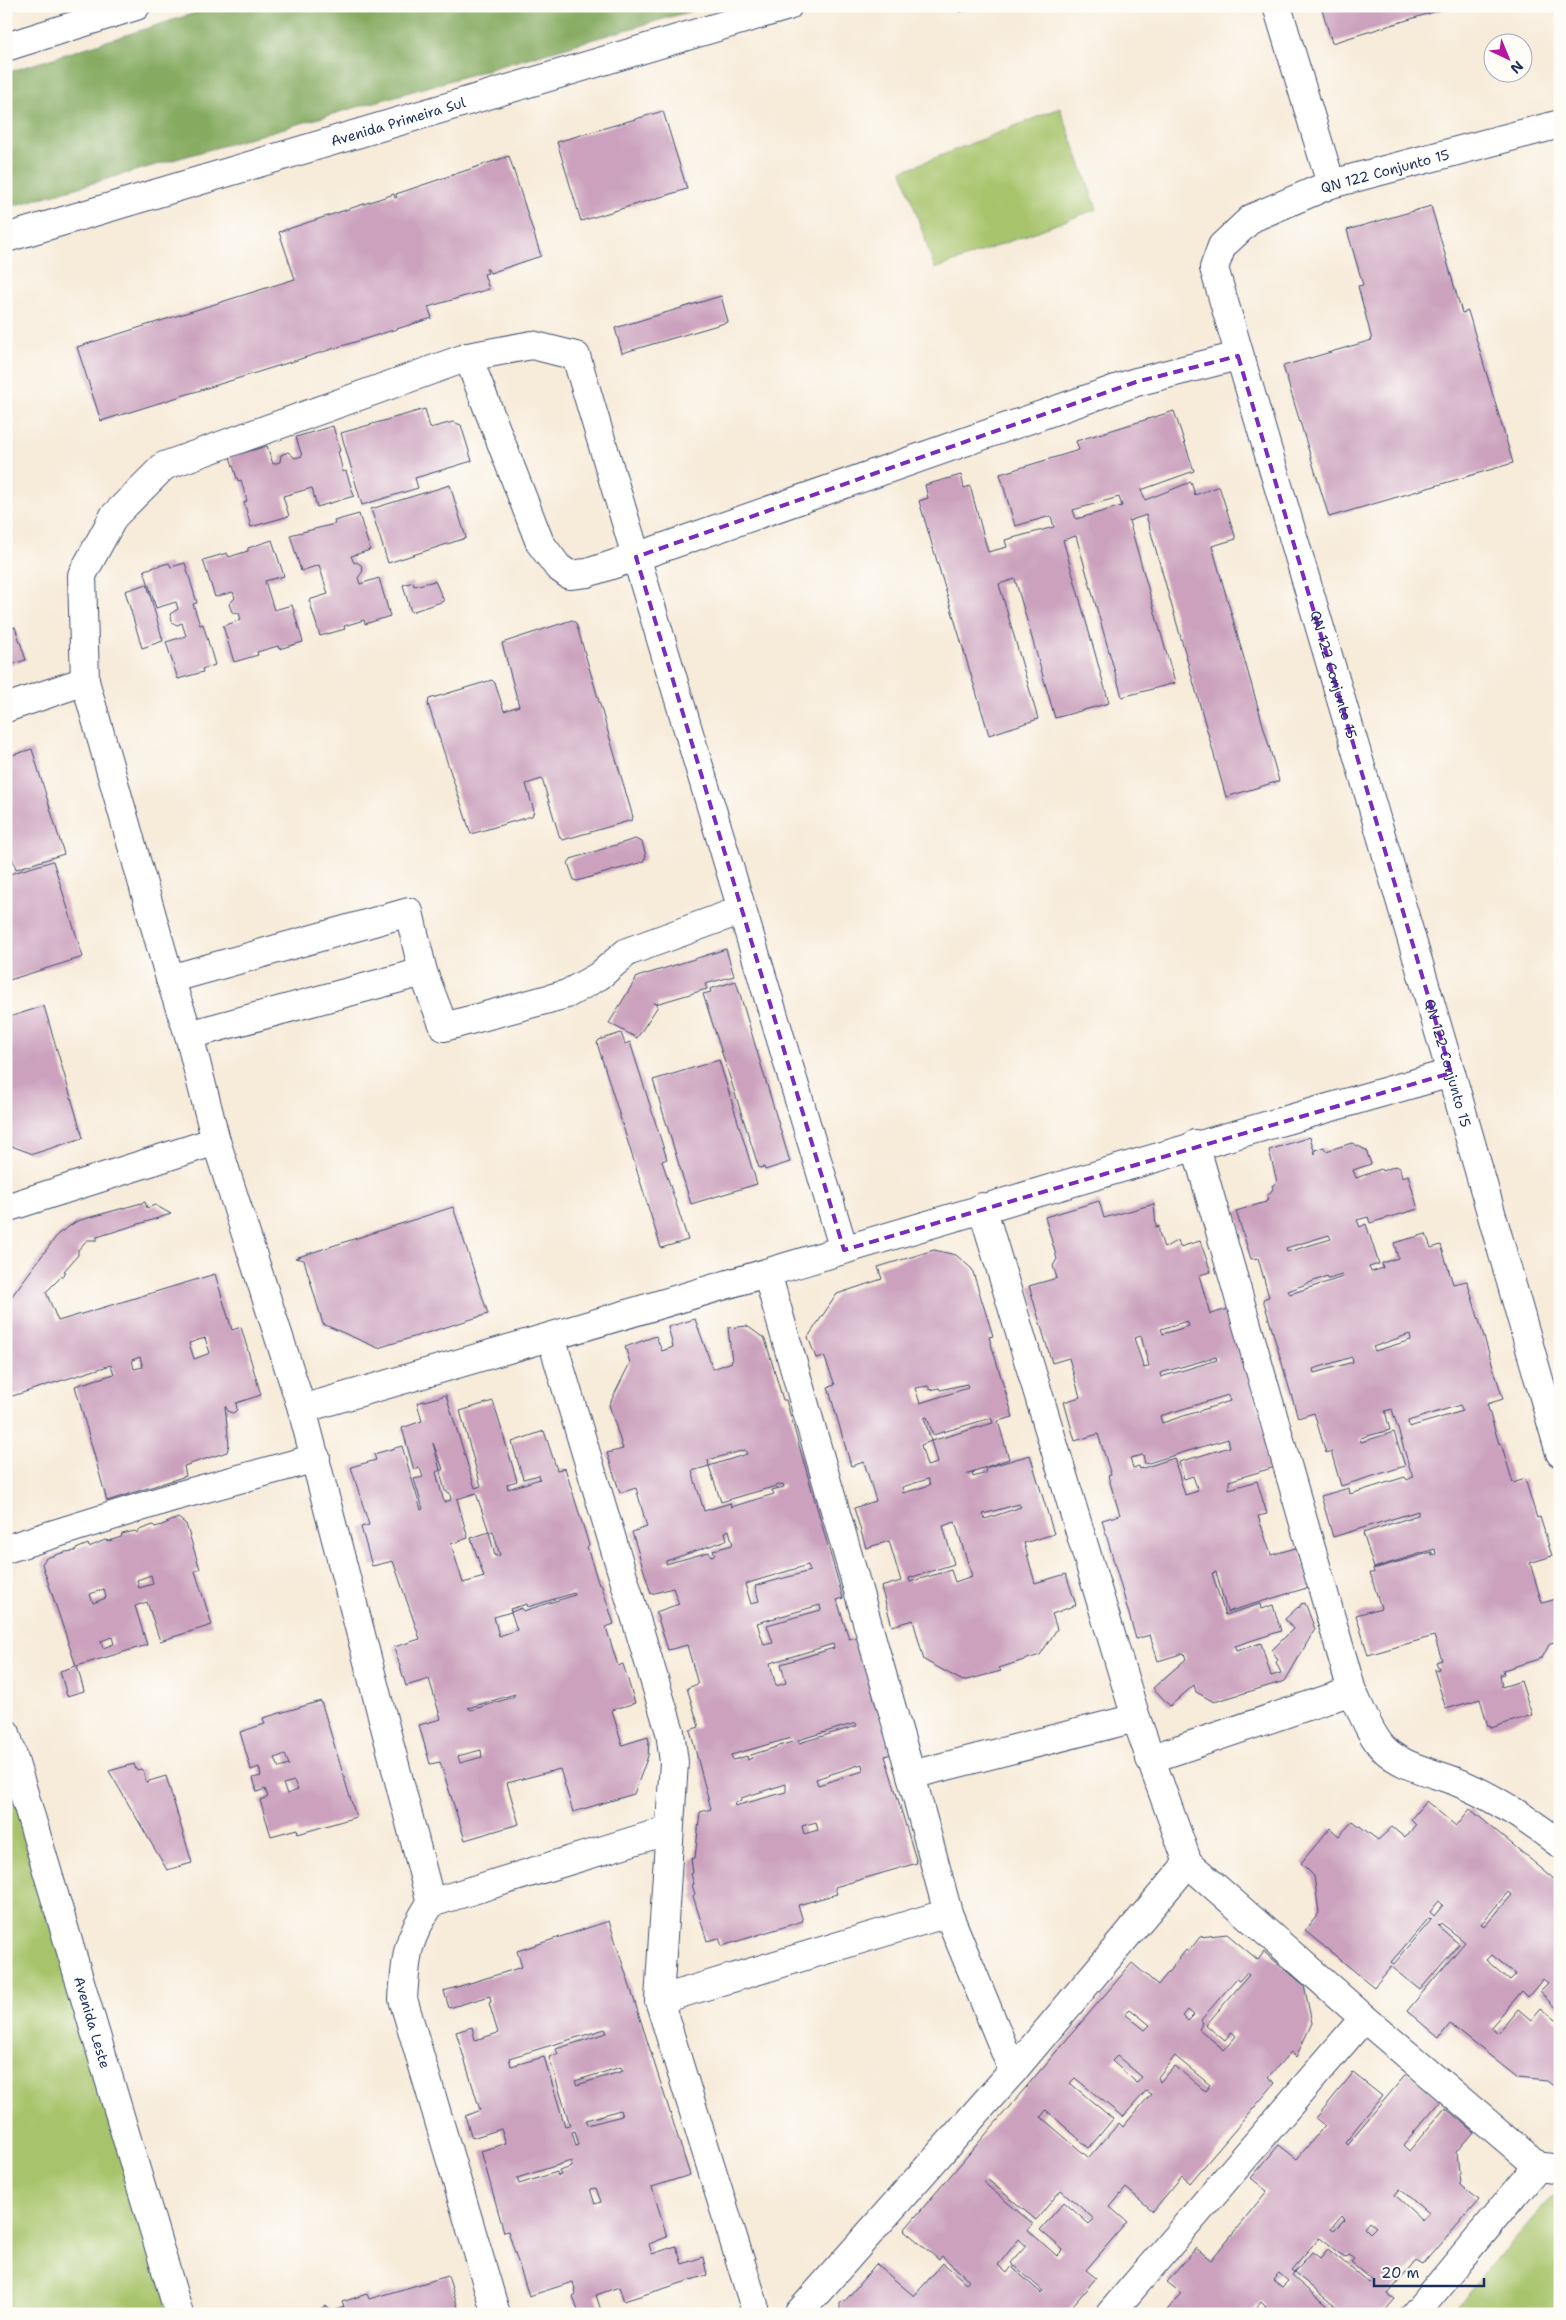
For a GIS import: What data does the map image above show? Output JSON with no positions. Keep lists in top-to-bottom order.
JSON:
{
  "streets": {
    "street": ["Avenida Primeira Sul", "QN 122 Conjunto 15", "Avenida Leste"]
  },
  "scale_bar": "20 m",
  "north": "bottom right"
}
